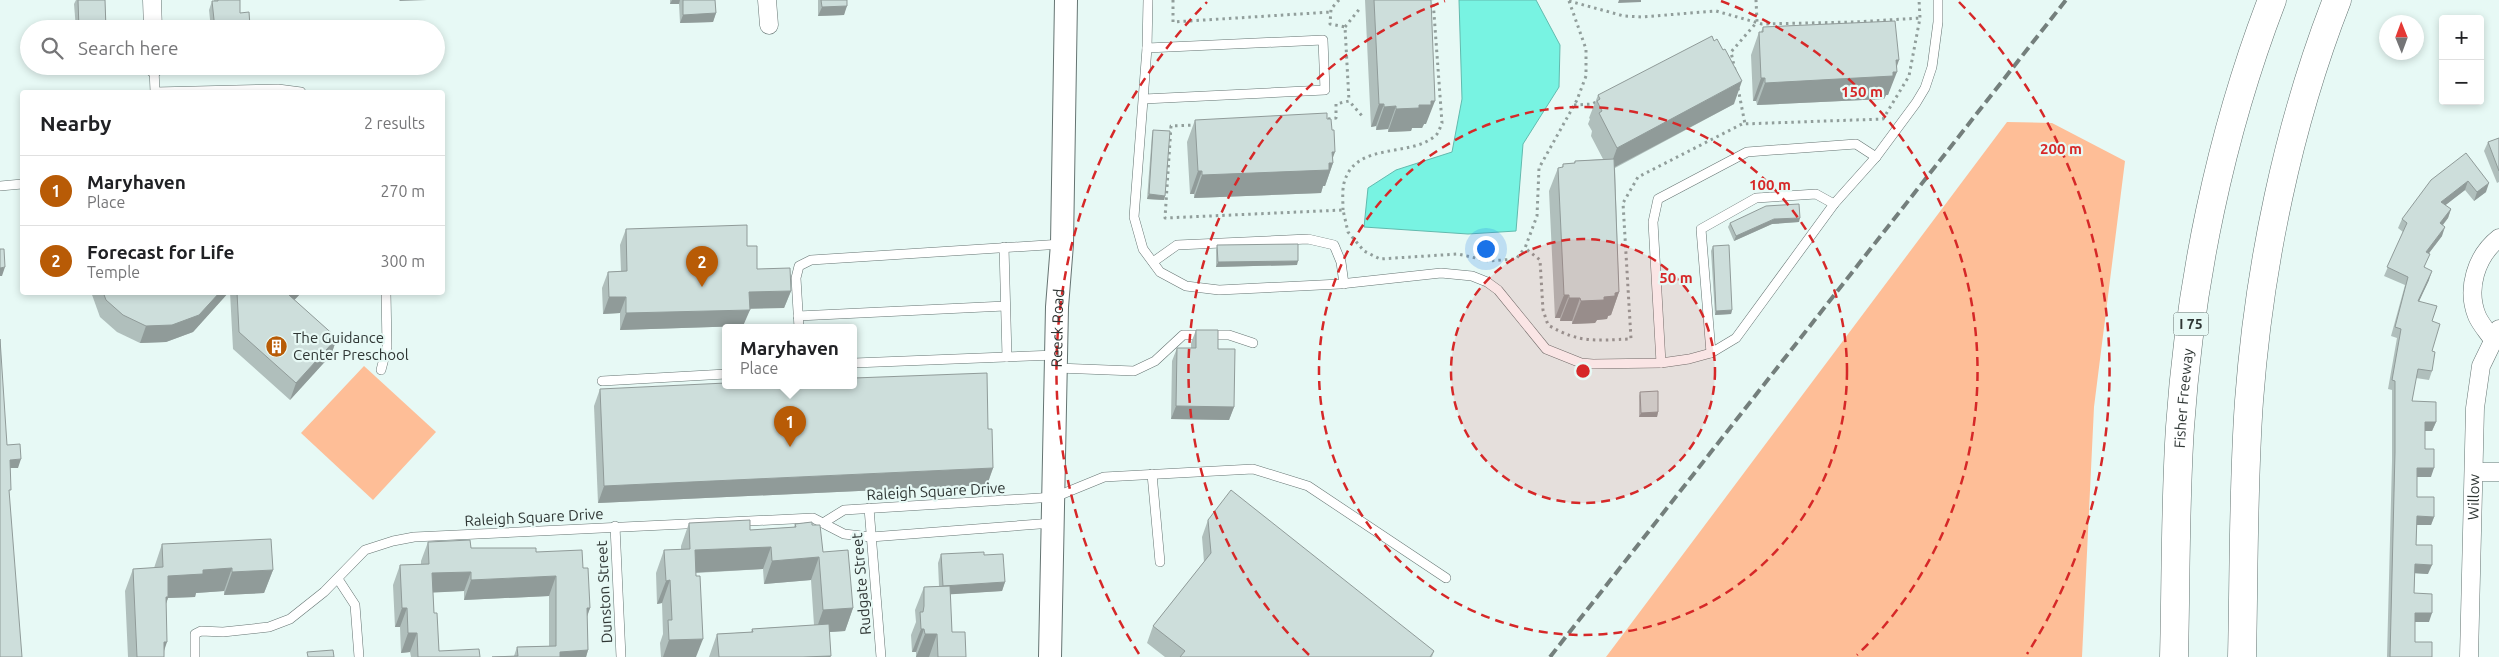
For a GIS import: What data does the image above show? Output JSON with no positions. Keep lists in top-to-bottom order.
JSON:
{
  "streets": {
    "highway": ["I 75", "Fisher Freeway"],
    "street": ["Reeck Road", "Willow"],
    "lane": ["Raleigh Square Drive", "Rudgate Street", "Dunston Street"]
  },
  "crossings": [
    ["Reeck Road", "Raleigh Square Drive"],
    ["Raleigh Square Drive", "Rudgate Street"],
    ["Raleigh Square Drive", "Dunston Street"]
  ],
  "places": {
    "building": ["The Guidance Center Preschool"]
  },
  "north": "top",
  "page": {
    "map_buttons": ["+", "−"],
    "search": "Search here",
    "heading": ["Nearby", "2 results"],
    "list": [
      {
        "mark": "1",
        "name": "Maryhaven",
        "note": "Place",
        "value": "270 m"
      },
      {
        "mark": "2",
        "name": "Forecast for Life",
        "note": "Temple",
        "value": "300 m"
      }
    ],
    "pins": ["2", "1"],
    "popup": ["Maryhaven", "Place"]
  },
  "rings": [
    "150 m",
    "200 m",
    "100 m",
    "50 m"
  ]
}
